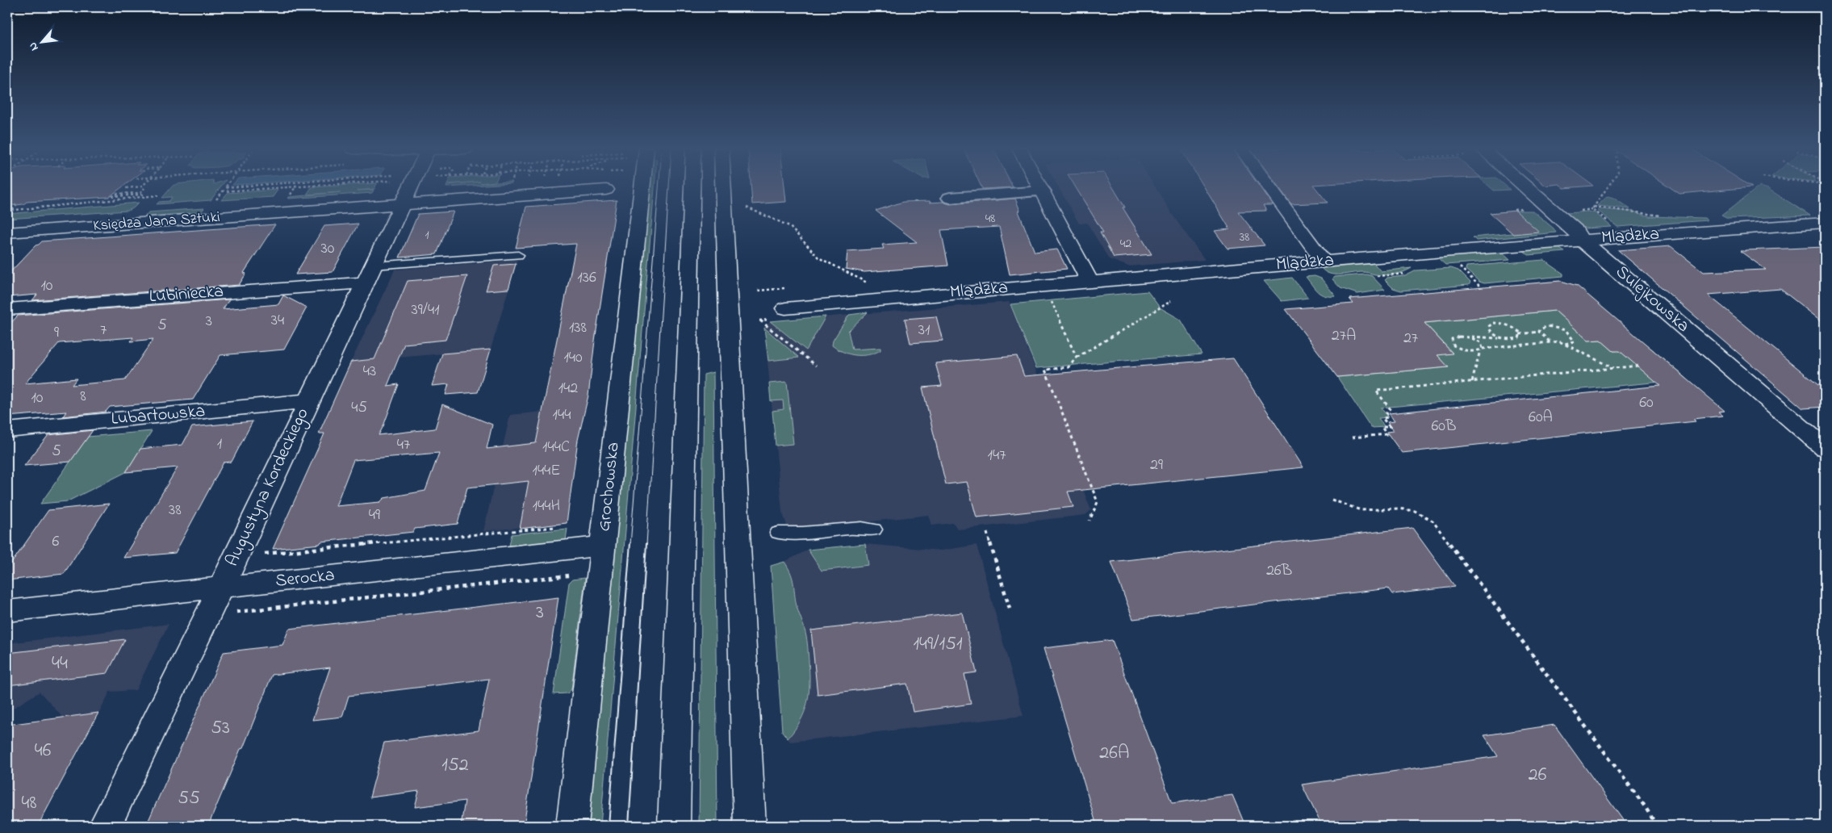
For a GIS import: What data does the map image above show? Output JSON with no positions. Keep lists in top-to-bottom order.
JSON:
{
  "streets": {
    "street": [
      "Księdza Jana Sztuki",
      "Mlądzka",
      "Lubiniecka",
      "Sulejkowska",
      "Lubartowska",
      "Grochowska",
      "Augustyna Kordeckiego",
      "Serocka"
    ]
  },
  "crossings": [
    ["Księdza Jana Sztuki", "Augustyna Kordeckiego"],
    ["Mlądzka", "Sulejkowska"],
    ["Lubiniecka", "Augustyna Kordeckiego"],
    ["Lubartowska", "Augustyna Kordeckiego"],
    ["Grochowska", "Serocka"],
    ["Augustyna Kordeckiego", "Serocka"]
  ],
  "house_numbers": [
    "48",
    "1",
    "38",
    "42",
    "30",
    "136",
    "10",
    "39/41",
    "34",
    "3",
    "5",
    "138",
    "7",
    "31",
    "9",
    "27A",
    "27",
    "140",
    "43",
    "142",
    "8",
    "10",
    "60",
    "45",
    "144",
    "60A",
    "60B",
    "1",
    "47",
    "144C",
    "5",
    "147",
    "29",
    "144E",
    "144H",
    "38",
    "49",
    "6",
    "26B",
    "3",
    "149/151",
    "44",
    "53",
    "46",
    "26A",
    "152",
    "26",
    "55",
    "48"
  ],
  "north": "bottom left"
}
